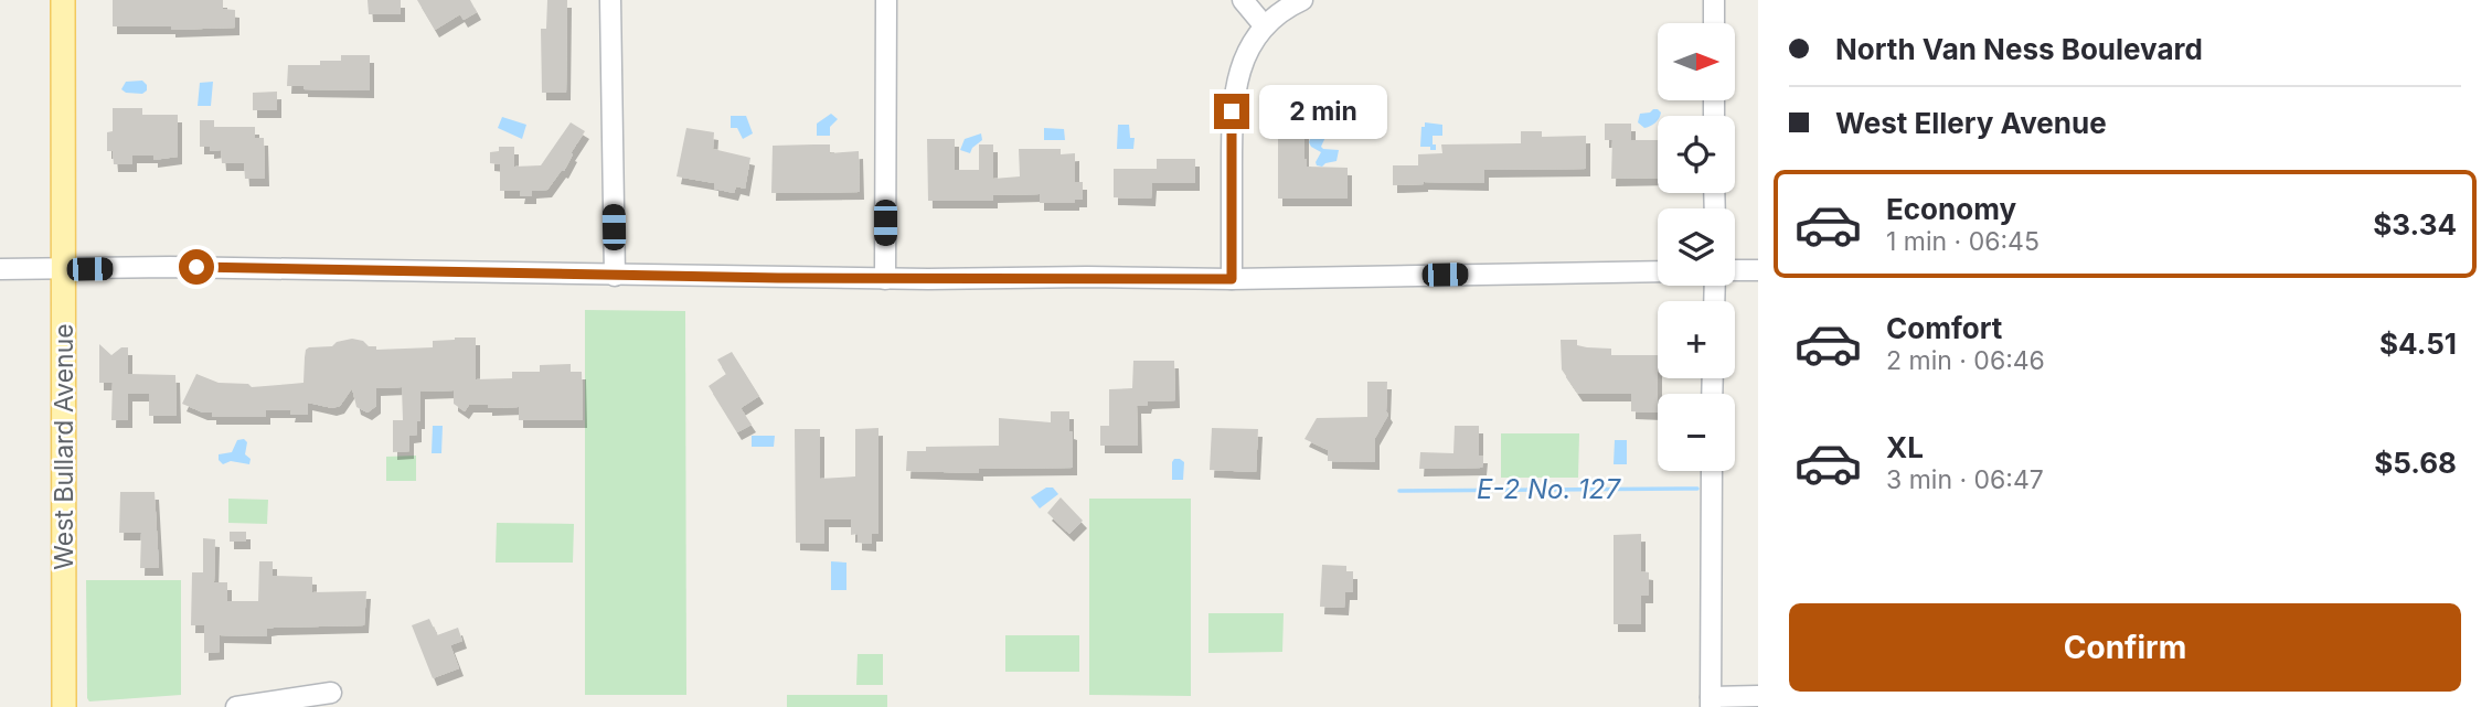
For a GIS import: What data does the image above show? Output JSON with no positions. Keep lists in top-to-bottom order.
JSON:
{
  "streets": {
    "main road": ["West Bullard Avenue"]
  },
  "water": ["E-2 No. 127"],
  "north": "right",
  "page": {
    "banner": ["North Van Ness Boulevard", "West Ellery Avenue"],
    "map_buttons": ["+", "−"],
    "bubble": "2 min",
    "list": [
      {
        "name": "Economy",
        "note": "1 min · 06:45",
        "value": "$3.34"
      },
      {
        "name": "Comfort",
        "note": "2 min · 06:46",
        "value": "$4.51"
      },
      {
        "name": "XL",
        "note": "3 min · 06:47",
        "value": "$5.68"
      }
    ],
    "buttons": "Confirm"
  }
}
